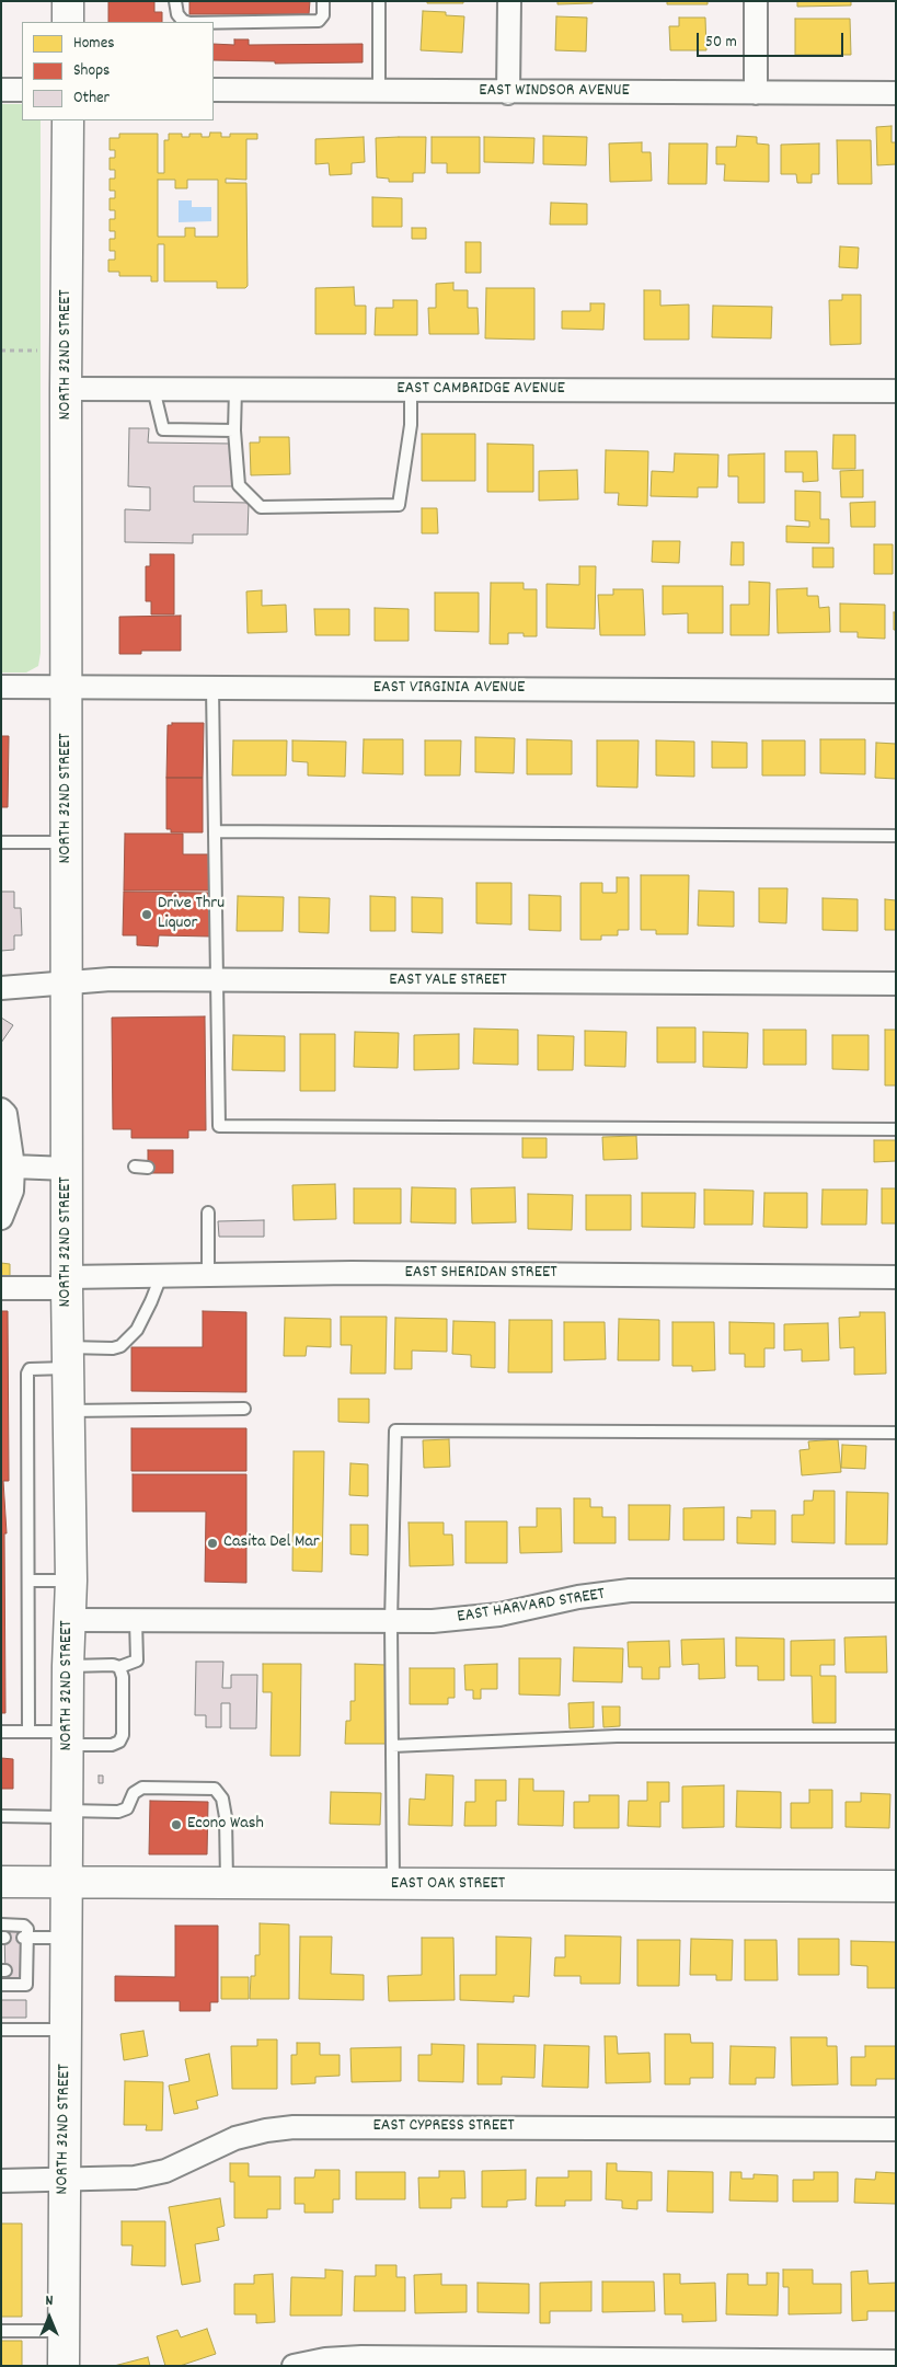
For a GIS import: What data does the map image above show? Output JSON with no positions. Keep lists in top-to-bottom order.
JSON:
{
  "streets": {
    "main road": ["NORTH 32ND STREET", "EAST OAK STREET"],
    "street": [
      "EAST WINDSOR AVENUE",
      "EAST CAMBRIDGE AVENUE",
      "EAST VIRGINIA AVENUE",
      "EAST YALE STREET",
      "EAST SHERIDAN STREET",
      "EAST HARVARD STREET",
      "EAST CYPRESS STREET"
    ]
  },
  "crossings": [
    ["NORTH 32ND STREET", "EAST CAMBRIDGE AVENUE"],
    ["NORTH 32ND STREET", "EAST VIRGINIA AVENUE"],
    ["NORTH 32ND STREET", "EAST YALE STREET"],
    ["NORTH 32ND STREET", "EAST SHERIDAN STREET"],
    ["NORTH 32ND STREET", "EAST HARVARD STREET"],
    ["NORTH 32ND STREET", "EAST OAK STREET"],
    ["NORTH 32ND STREET", "EAST CYPRESS STREET"]
  ],
  "places": ["Drive Thru Liquor", "Casita Del Mar", "Econo Wash"],
  "legend": ["Homes", "Shops", "Other"],
  "scale_bar": "50 m",
  "north": "top"
}
